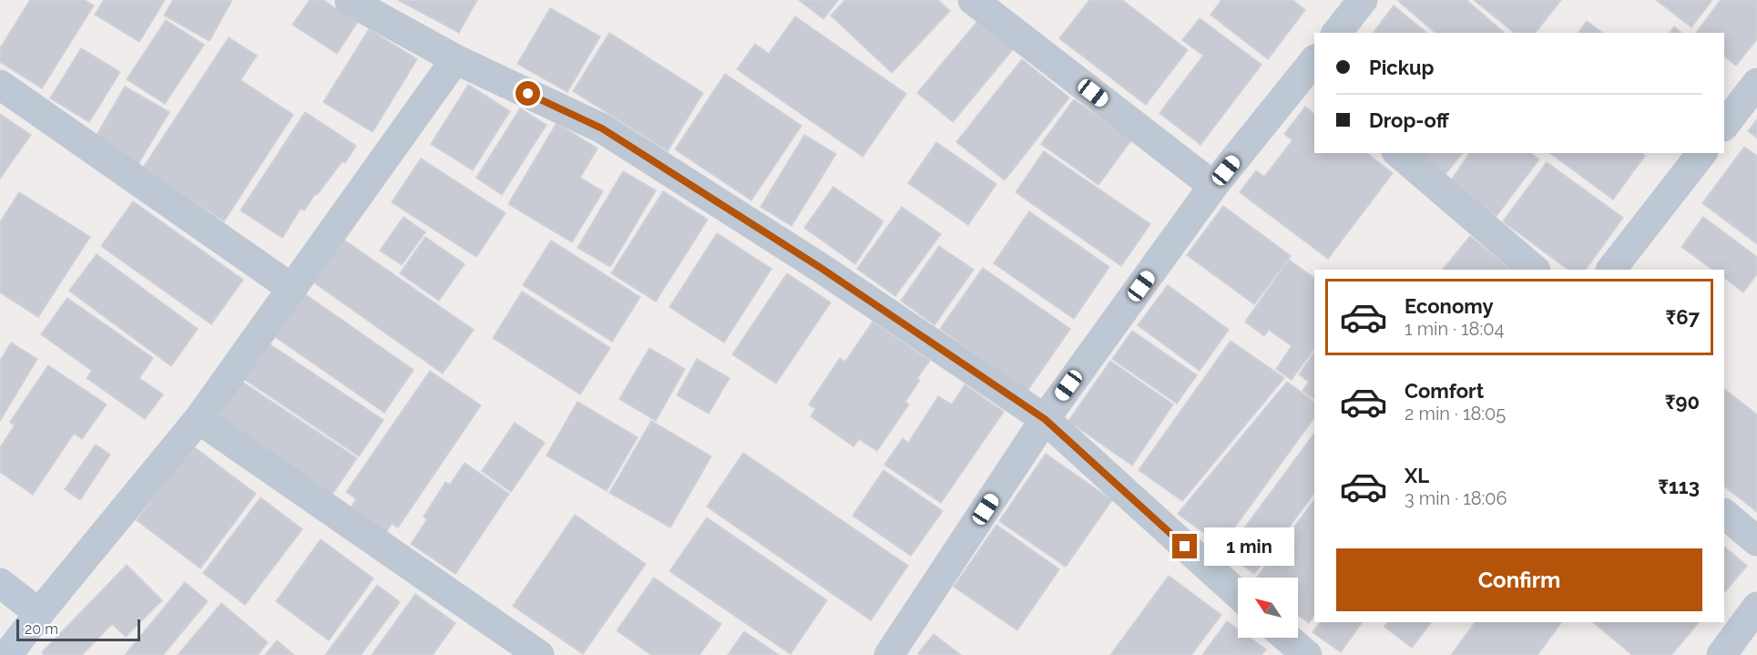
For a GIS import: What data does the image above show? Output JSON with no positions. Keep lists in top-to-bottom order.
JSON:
{
  "scale_bar": "20 m",
  "north": "top left",
  "page": {
    "banner": ["Pickup", "Drop-off"],
    "list": [
      {
        "name": "Economy",
        "note": "1 min · 18:04",
        "value": "₹67"
      },
      {
        "name": "Comfort",
        "note": "2 min · 18:05",
        "value": "₹90"
      },
      {
        "name": "XL",
        "note": "3 min · 18:06",
        "value": "₹113"
      }
    ],
    "bubble": "1 min",
    "buttons": "Confirm",
    "scale": "20 m"
  }
}
